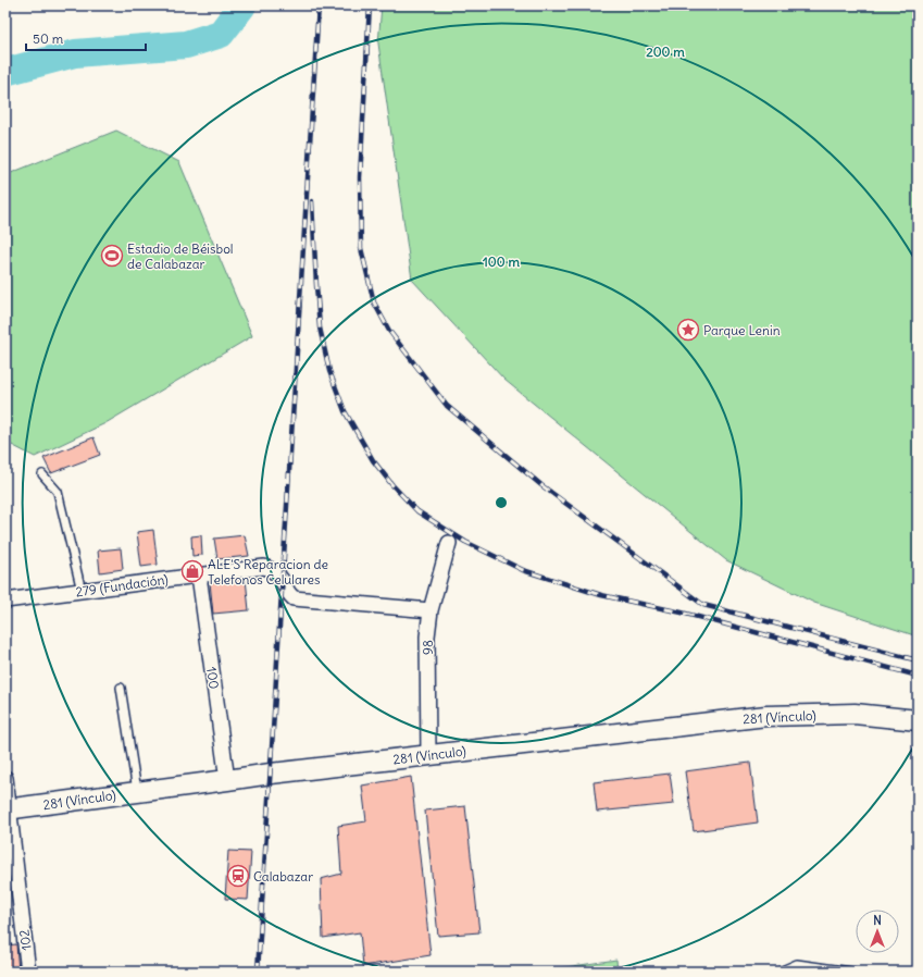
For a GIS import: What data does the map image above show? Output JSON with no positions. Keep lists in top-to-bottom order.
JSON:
{
  "streets": {
    "main road": ["281 (Vínculo)"],
    "street": [
      "279 (Fundación)",
      "98",
      "100",
      "102"
    ]
  },
  "crossings": [
    ["279 (Fundación)", "98"],
    ["279 (Fundación)", "100"],
    ["98", "281 (Vínculo)"],
    ["100", "281 (Vínculo)"],
    ["281 (Vínculo)", "102"]
  ],
  "places": {
    "sports": ["Estadio de Béisbol de Calabazar"],
    "place": ["Parque Lenin"],
    "shop": ["ALE'S Reparacion de Telefonos Celulares"],
    "station": ["Calabazar"]
  },
  "scale_bar": "50 m",
  "north": "top",
  "rings": ["200 m", "100 m"]
}
